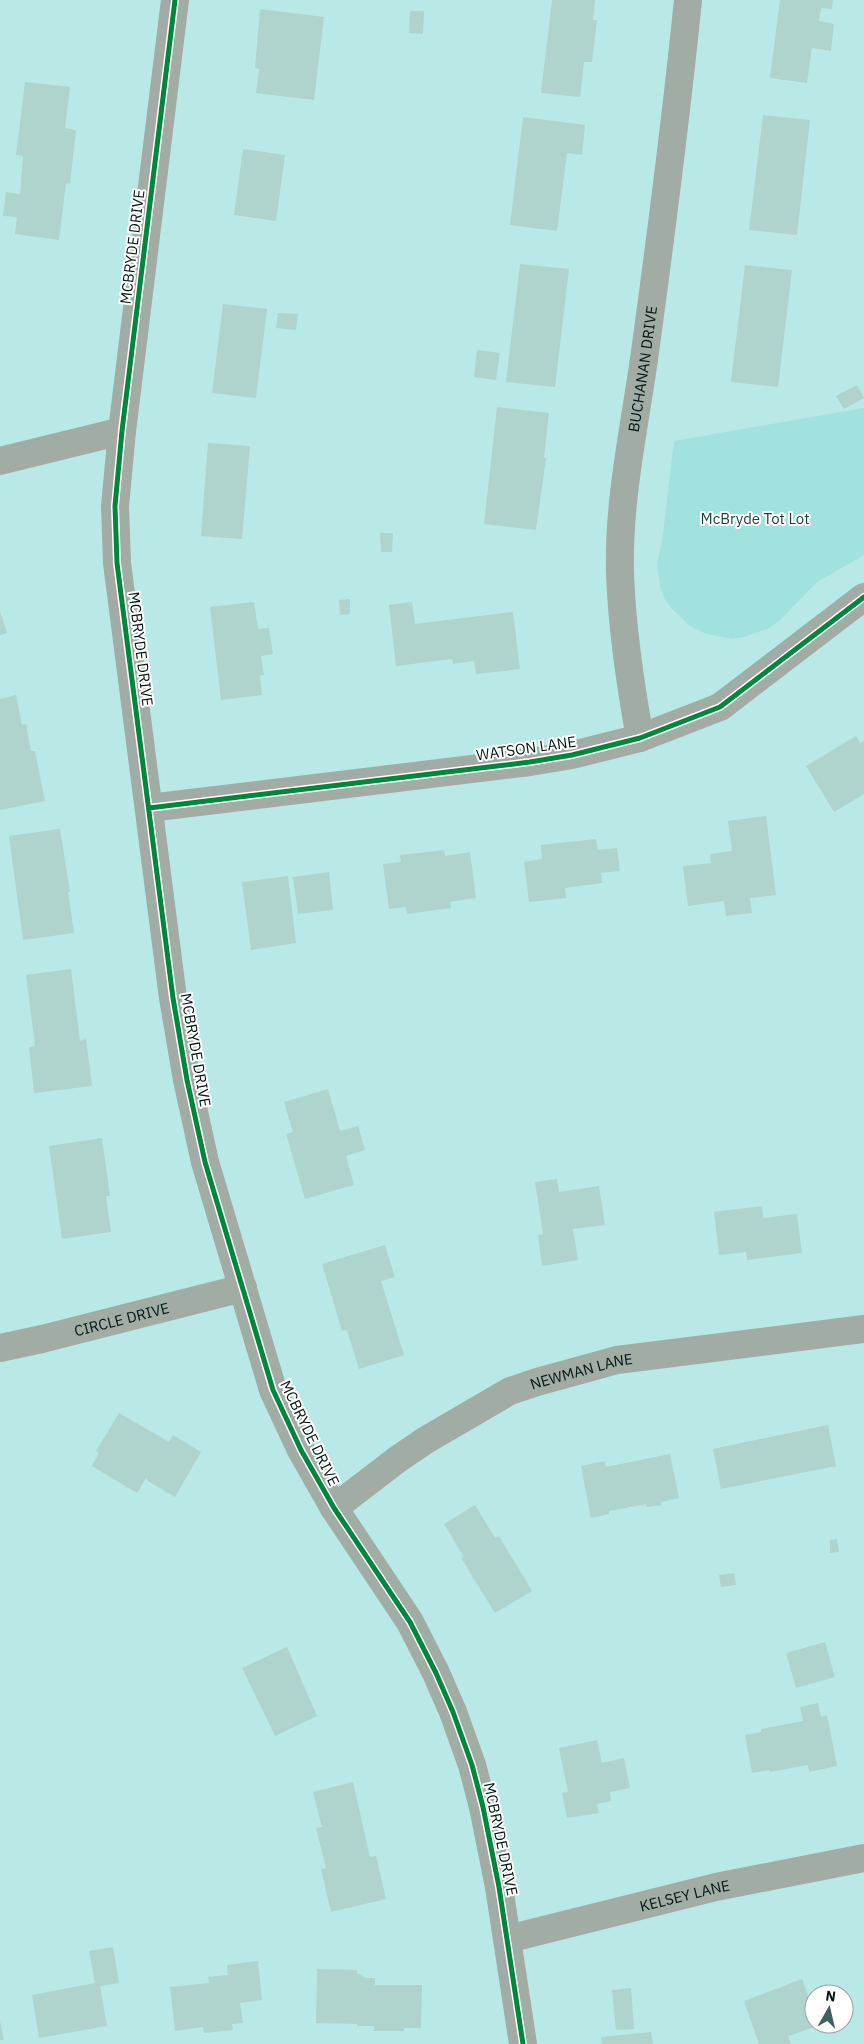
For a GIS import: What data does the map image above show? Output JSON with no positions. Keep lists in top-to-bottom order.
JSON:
{
  "streets": {
    "street": [
      "MCBRYDE DRIVE",
      "BUCHANAN DRIVE",
      "WATSON LANE",
      "CIRCLE DRIVE",
      "NEWMAN LANE",
      "KELSEY LANE"
    ]
  },
  "crossings": [
    ["MCBRYDE DRIVE", "WATSON LANE"],
    ["MCBRYDE DRIVE", "CIRCLE DRIVE"],
    ["MCBRYDE DRIVE", "NEWMAN LANE"],
    ["MCBRYDE DRIVE", "KELSEY LANE"],
    ["BUCHANAN DRIVE", "WATSON LANE"]
  ],
  "parks": ["McBryde Tot Lot"],
  "north": "top"
}
